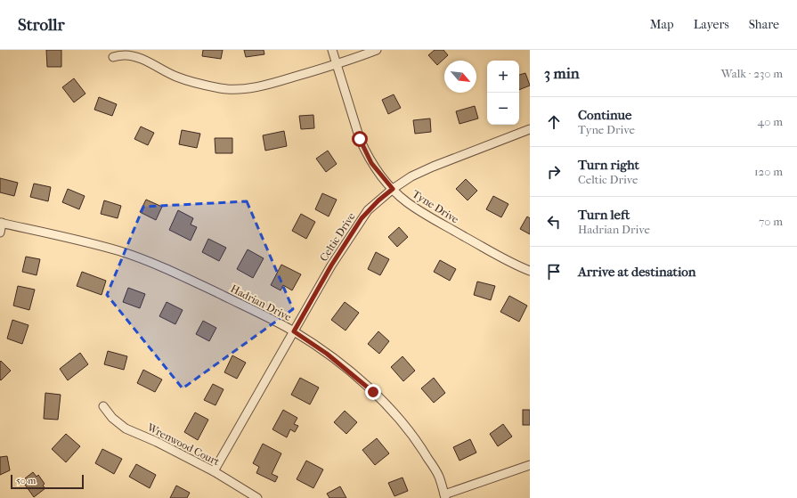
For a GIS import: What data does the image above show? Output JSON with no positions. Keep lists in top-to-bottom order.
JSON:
{
  "streets": {
    "street": [
      "Tyne Drive",
      "Celtic Drive",
      "Hadrian Drive",
      "Wrenwood Court"
    ]
  },
  "crossings": [
    ["Tyne Drive", "Celtic Drive"],
    ["Celtic Drive", "Hadrian Drive"],
    ["Celtic Drive", "Wrenwood Court"]
  ],
  "scale_bar": "50 m",
  "north": "bottom right",
  "page": {
    "header": "Strollr",
    "nav": ["Map", "Layers", "Share"],
    "heading": ["3 min", "Walk · 230 m"],
    "map_buttons": ["+", "−"],
    "list": [
      ["Continue", "Tyne Drive", "40 m"],
      ["Turn right", "Celtic Drive", "120 m"],
      ["Turn left", "Hadrian Drive", "70 m"],
      "Arrive at destination"
    ],
    "scale": "50 m"
  }
}
